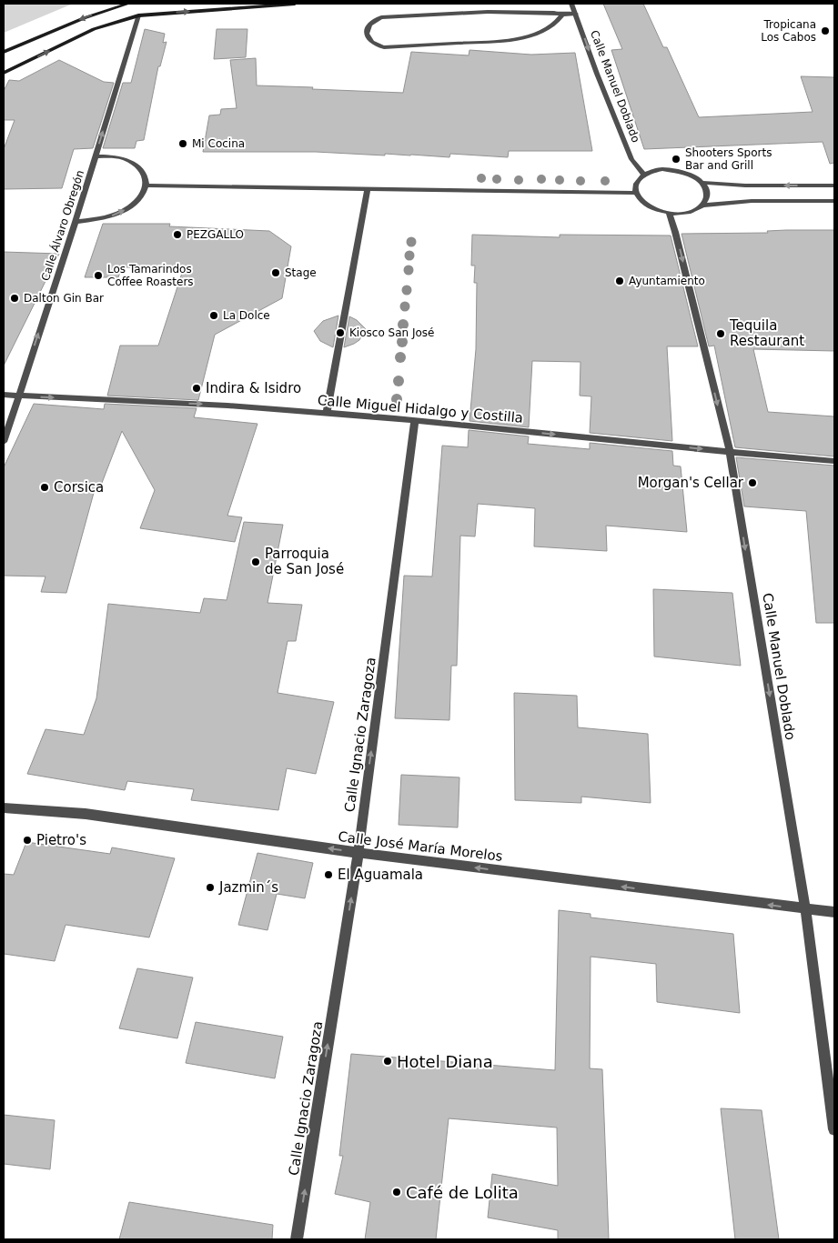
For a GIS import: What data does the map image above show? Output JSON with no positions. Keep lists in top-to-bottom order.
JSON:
{
  "streets": {
    "street": [
      "Calle Manuel Doblado",
      "Calle Álvaro Obregón",
      "Calle Miguel Hidalgo y Costilla",
      "Calle Ignacio Zaragoza",
      "Calle José María Morelos"
    ]
  },
  "crossings": [
    ["Calle Manuel Doblado", "Calle Miguel Hidalgo y Costilla"],
    ["Calle Manuel Doblado", "Calle José María Morelos"],
    ["Calle Álvaro Obregón", "Calle Miguel Hidalgo y Costilla"],
    ["Calle Miguel Hidalgo y Costilla", "Calle Ignacio Zaragoza"],
    ["Calle Ignacio Zaragoza", "Calle José María Morelos"]
  ],
  "one_way": [
    "Calle Manuel Doblado",
    "Calle Álvaro Obregón",
    "Calle Miguel Hidalgo y Costilla",
    "Calle Ignacio Zaragoza",
    "Calle José María Morelos"
  ],
  "places": [
    "Tropicana Los Cabos",
    "Mi Cocina",
    "Shooters Sports Bar and Grill",
    "PEZGALLO",
    "Stage",
    "Los Tamarindos Coffee Roasters",
    "Ayuntamiento",
    "Dalton Gin Bar",
    "La Dolce",
    "Kiosco San José",
    "Tequila Restaurant",
    "Indira & Isidro",
    "Morgan's Cellar",
    "Corsica",
    "Parroquia de San José",
    "Pietro's",
    "El Aguamala",
    "Jazmin´s",
    "Hotel Diana",
    "Café de Lolita"
  ]
}
